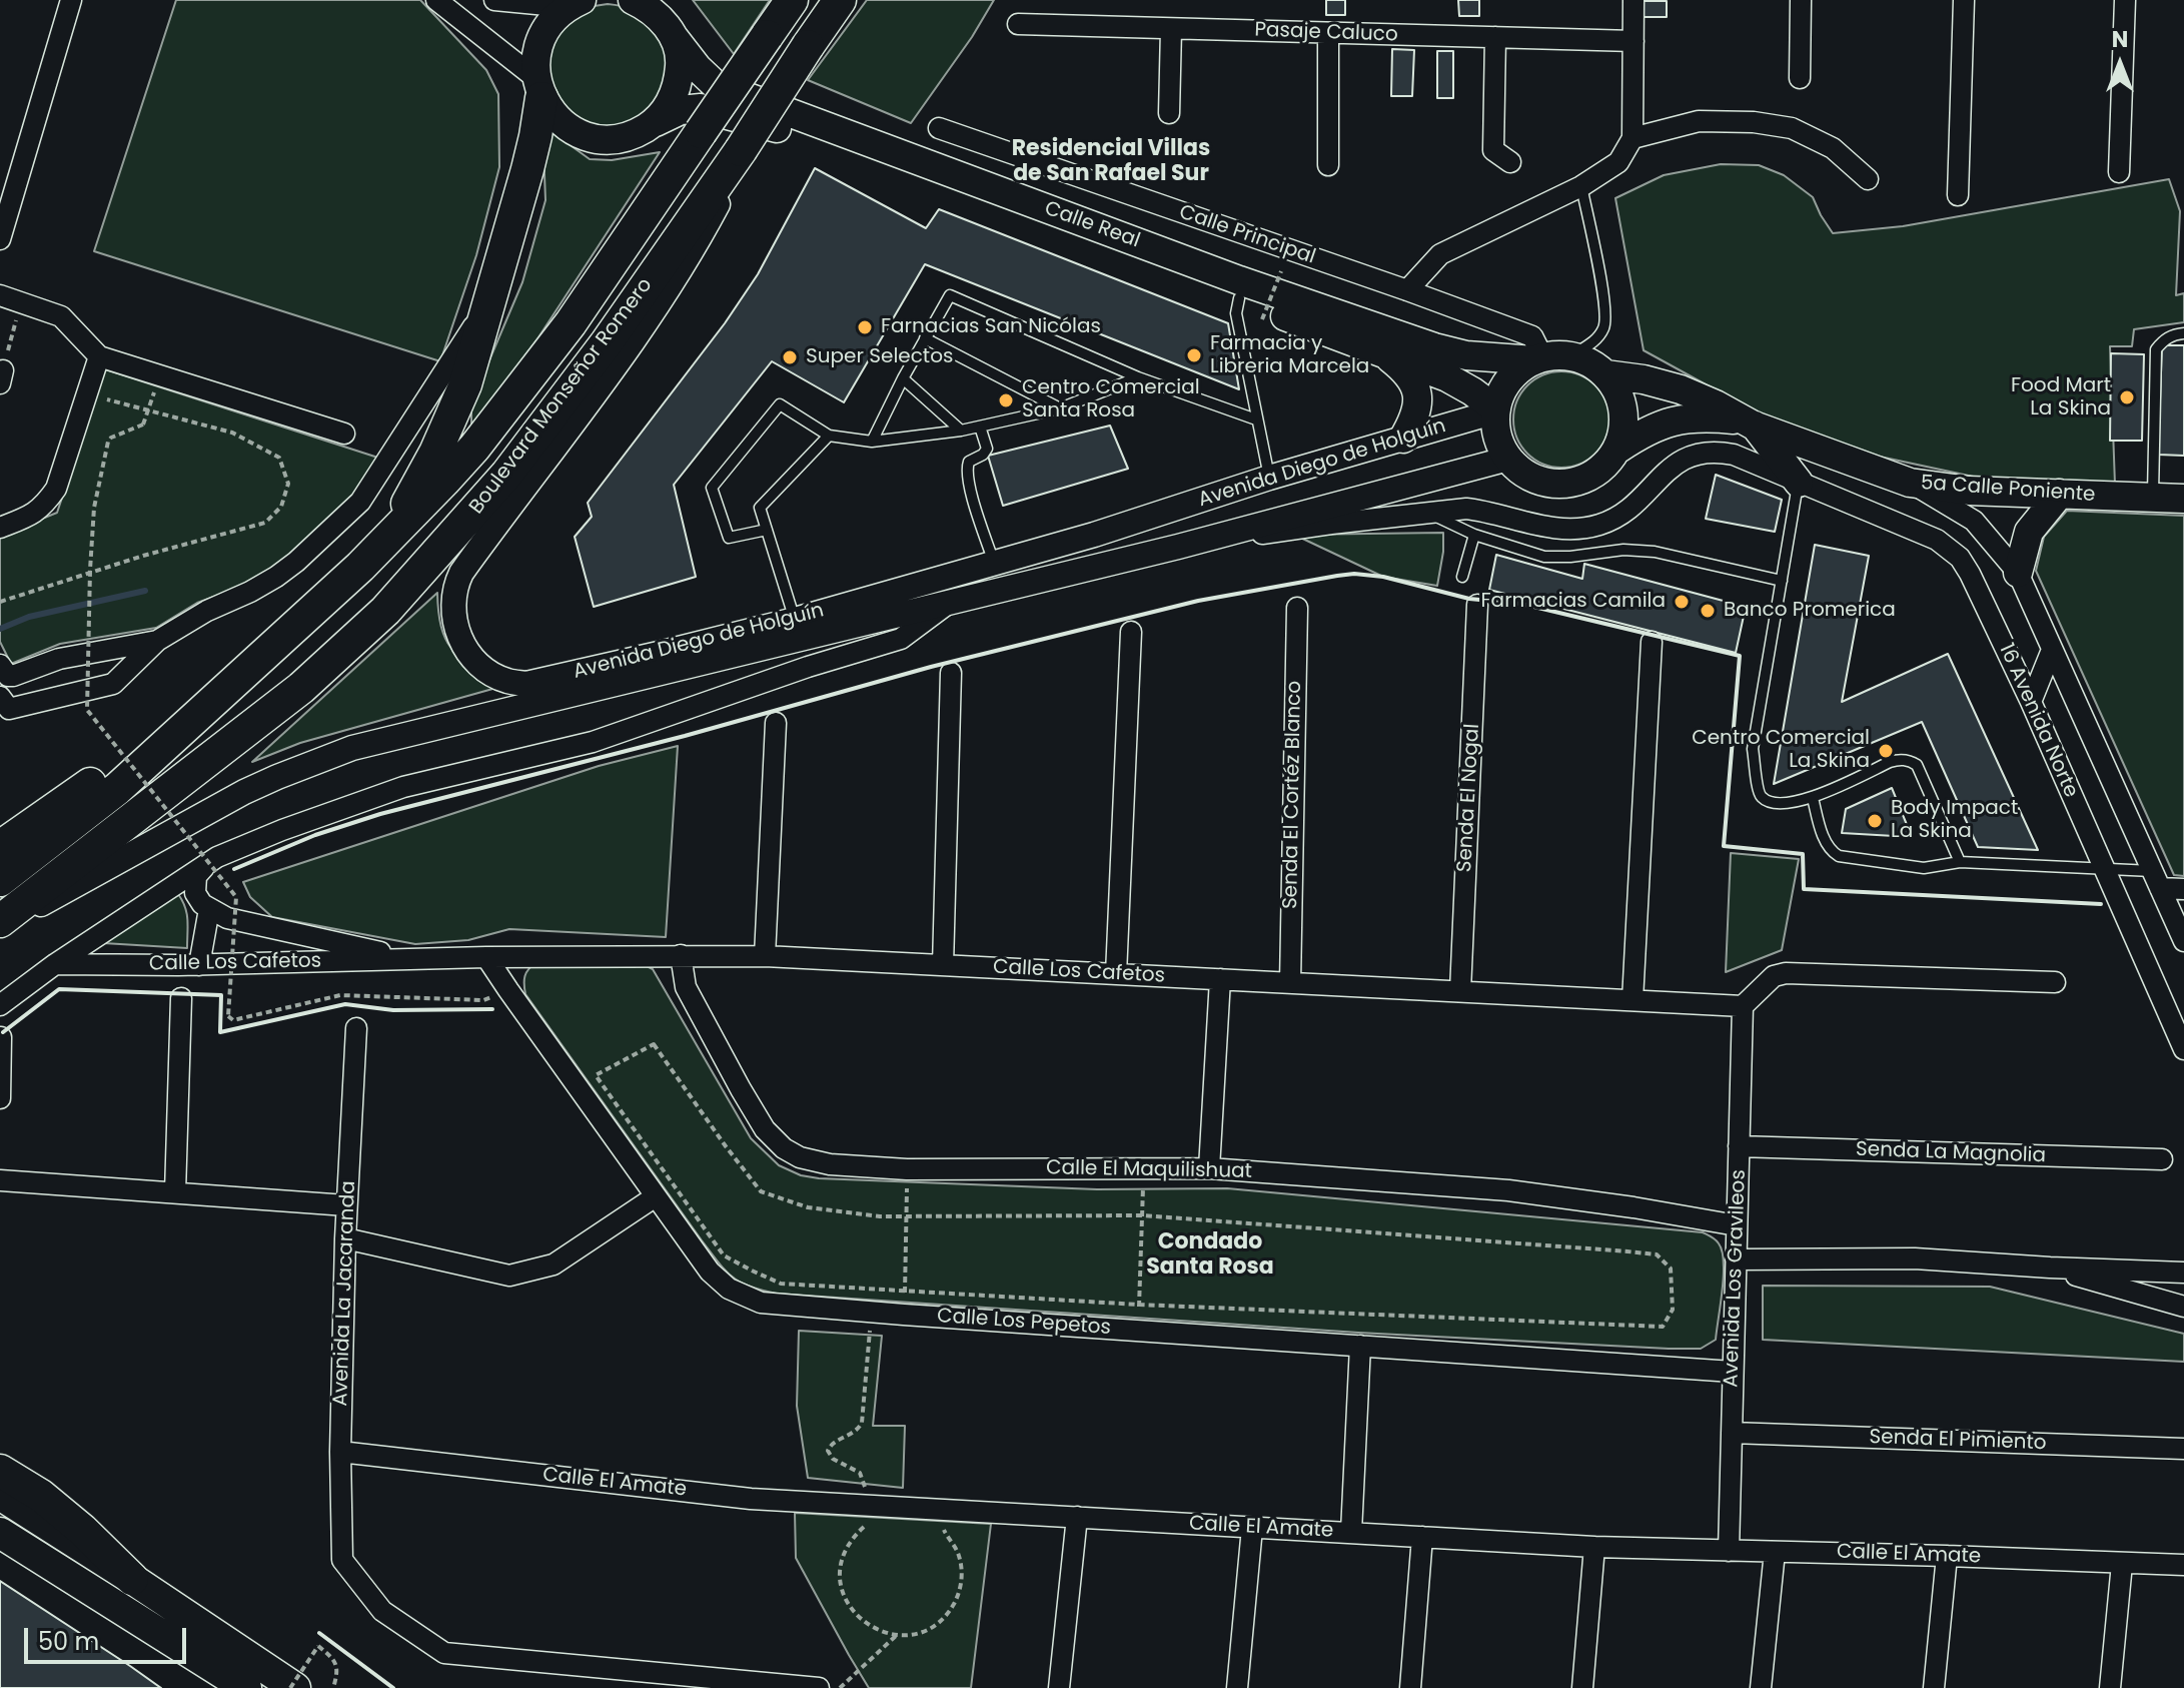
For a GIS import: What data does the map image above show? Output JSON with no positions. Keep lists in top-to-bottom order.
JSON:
{
  "streets": {
    "highway": ["Boulevard Monseñor Romero"],
    "main road": ["Calle Real", "5a Calle Poniente"],
    "street": [
      "Pasaje Caluco",
      "Calle Principal",
      "Avenida Diego de Holguín",
      "16 Avenida Norte",
      "Senda El Cortéz Blanco",
      "Senda El Nogal",
      "Calle Los Cafetos",
      "Senda La Magnolia",
      "Calle El Maquilishuat",
      "Avenida Los Gravileos",
      "Avenida La Jacaranda",
      "Calle Los Pepetos",
      "Senda El Pimiento",
      "Calle El Amate"
    ]
  },
  "crossings": [
    ["Calle Real", "Calle Principal"],
    ["Calle Real", "Avenida Diego de Holguín"],
    ["Calle Real", "5a Calle Poniente"],
    ["Calle Principal", "Avenida Diego de Holguín"],
    ["Calle Principal", "5a Calle Poniente"],
    ["Boulevard Monseñor Romero", "Avenida Diego de Holguín"],
    ["Avenida Diego de Holguín", "5a Calle Poniente"],
    ["Avenida Diego de Holguín", "16 Avenida Norte"],
    ["5a Calle Poniente", "16 Avenida Norte"],
    ["Senda El Cortéz Blanco", "Calle Los Cafetos"],
    ["Senda El Nogal", "Calle Los Cafetos"],
    ["Calle Los Cafetos", "Calle El Maquilishuat"],
    ["Calle Los Cafetos", "Avenida Los Gravileos"],
    ["Calle Los Cafetos", "Calle Los Pepetos"],
    ["Senda La Magnolia", "Avenida Los Gravileos"],
    ["Calle El Maquilishuat", "Avenida Los Gravileos"],
    ["Avenida Los Gravileos", "Calle Los Pepetos"],
    ["Avenida Los Gravileos", "Senda El Pimiento"],
    ["Avenida Los Gravileos", "Calle El Amate"],
    ["Avenida La Jacaranda", "Calle El Amate"]
  ],
  "districts": ["Residencial Villas de San Rafael Sur", "Condado Santa Rosa"],
  "places": [
    "Farnacias San Nicólas",
    "Farmacia y Libreria Marcela",
    "Super Selectos",
    "Food Mart La Skina",
    "Centro Comercial Santa Rosa",
    "Farmacias Camila",
    "Banco Promerica",
    "Centro Comercial La Skina",
    "Body Impact La Skina"
  ],
  "scale_bar": "50 m",
  "north": "top"
}
